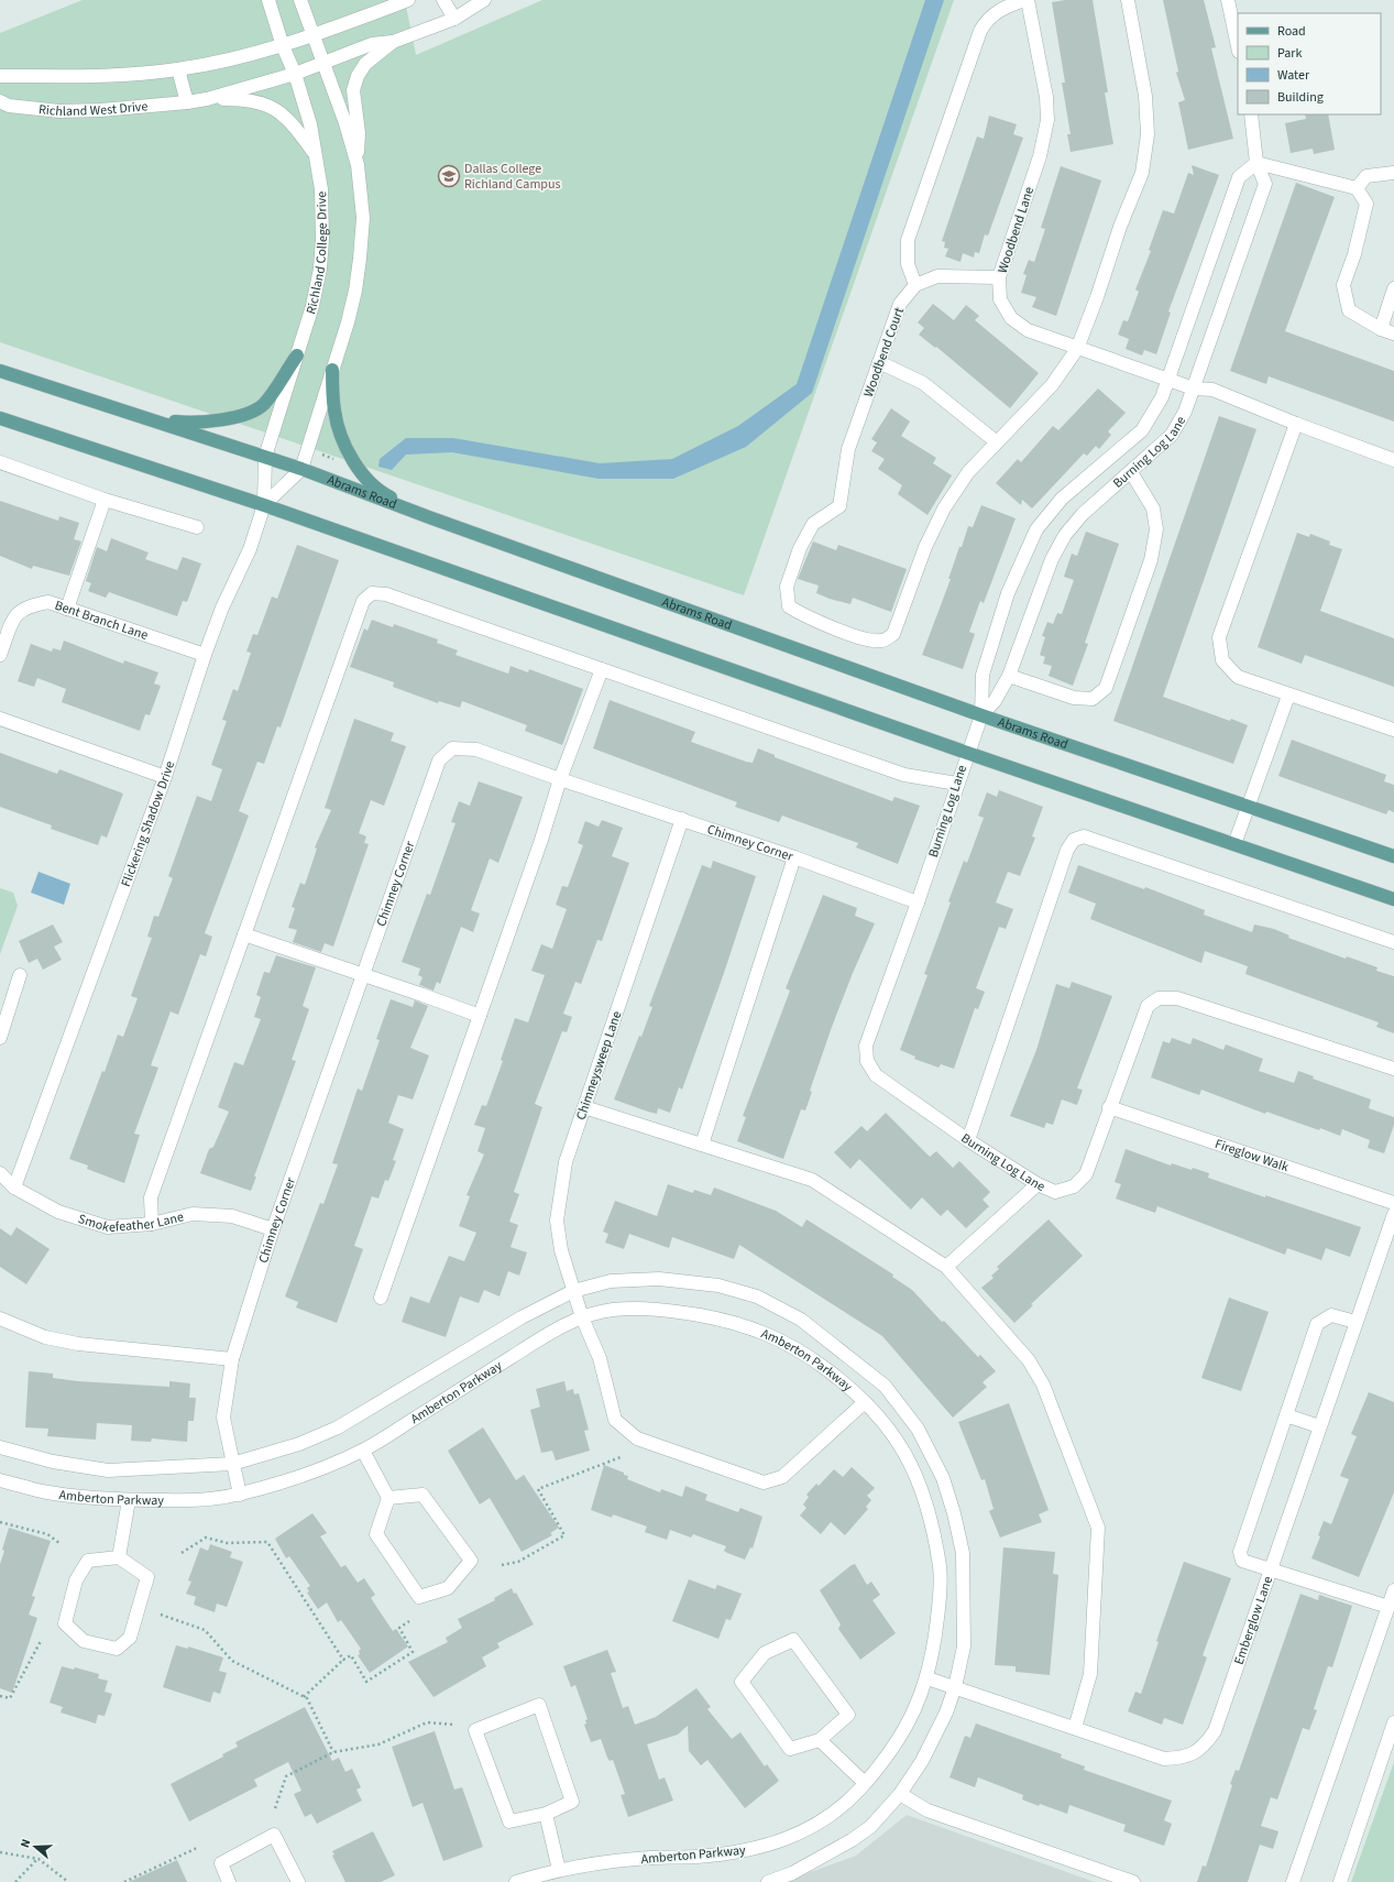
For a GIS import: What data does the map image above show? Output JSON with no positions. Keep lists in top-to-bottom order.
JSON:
{
  "streets": {
    "main road": ["Abrams Road"],
    "street": [
      "Richland West Drive",
      "Woodbend Lane",
      "Richland College Drive",
      "Woodbend Court",
      "Burning Log Lane",
      "Bent Branch Lane",
      "Flickering Shadow Drive",
      "Chimney Corner",
      "Chimneysweep Lane",
      "Fireglow Walk",
      "Smokefeather Lane",
      "Amberton Parkway",
      "Emberglow Lane"
    ]
  },
  "crossings": [
    ["Richland West Drive", "Richland College Drive"],
    ["Woodbend Lane", "Woodbend Court"],
    ["Woodbend Lane", "Burning Log Lane"],
    ["Richland College Drive", "Abrams Road"],
    ["Richland College Drive", "Flickering Shadow Drive"],
    ["Burning Log Lane", "Abrams Road"],
    ["Burning Log Lane", "Chimney Corner"],
    ["Burning Log Lane", "Fireglow Walk"],
    ["Abrams Road", "Flickering Shadow Drive"],
    ["Bent Branch Lane", "Flickering Shadow Drive"],
    ["Flickering Shadow Drive", "Smokefeather Lane"],
    ["Chimney Corner", "Chimneysweep Lane"],
    ["Chimney Corner", "Smokefeather Lane"],
    ["Chimney Corner", "Amberton Parkway"],
    ["Chimneysweep Lane", "Amberton Parkway"],
    ["Amberton Parkway", "Emberglow Lane"]
  ],
  "places": {
    "school or university": ["Dallas College Richland Campus"]
  },
  "legend": [
    "Road",
    "Park",
    "Water",
    "Building"
  ],
  "north": "left"
}
